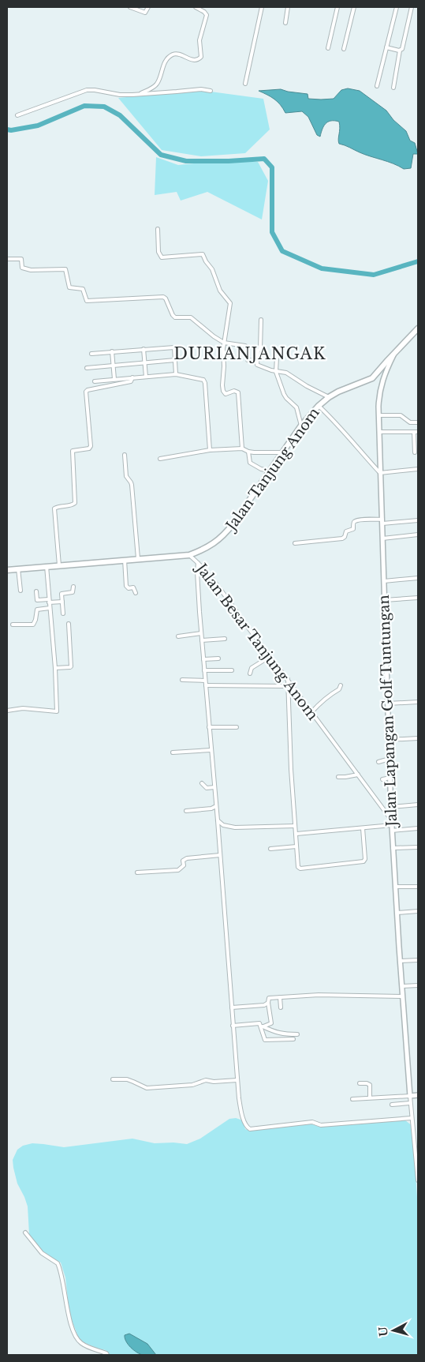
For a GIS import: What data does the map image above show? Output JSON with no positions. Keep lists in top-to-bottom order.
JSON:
{
  "streets": {
    "main road": ["Jalan Tanjung Anom", "Jalan Besar Tanjung Anom", "Jalan Lapangan Golf Tuntungan"]
  },
  "crossings": [
    ["Jalan Tanjung Anom", "Jalan Besar Tanjung Anom"],
    ["Jalan Tanjung Anom", "Jalan Lapangan Golf Tuntungan"],
    ["Jalan Besar Tanjung Anom", "Jalan Lapangan Golf Tuntungan"]
  ],
  "districts": ["DURIANJANGAK"],
  "north": "left"
}
